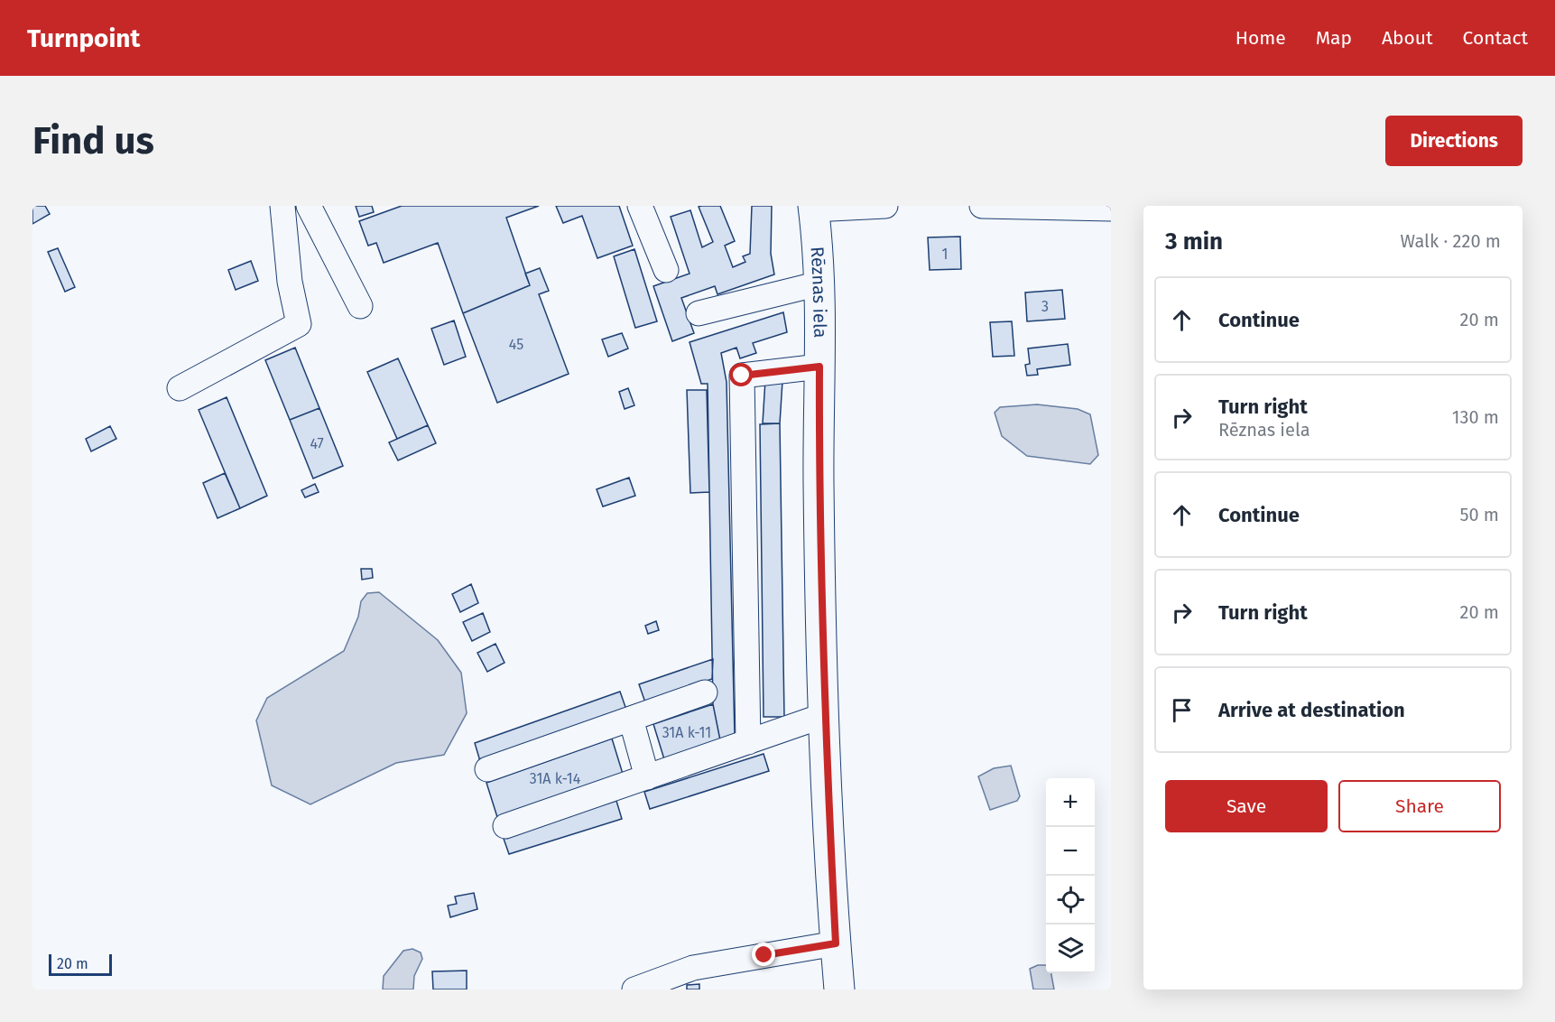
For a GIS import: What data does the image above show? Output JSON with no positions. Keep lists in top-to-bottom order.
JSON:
{
  "streets": {
    "main road": ["Rēznas iela"]
  },
  "house_numbers": [
    "1",
    "3",
    "45",
    "47",
    "31A k-11",
    "31A k-14"
  ],
  "scale_bar": "20 m",
  "page": {
    "header": "Turnpoint",
    "nav": [
      "Home",
      "Map",
      "About",
      "Contact"
    ],
    "buttons": [
      "Directions",
      ["Save", "Share"]
    ],
    "title": "Find us",
    "heading": ["3 min", "Walk · 220 m"],
    "list": [
      ["Continue", "20 m"],
      ["Turn right", "Rēznas iela", "130 m"],
      ["Continue", "50 m"],
      ["Turn right", "20 m"],
      "Arrive at destination"
    ],
    "map_buttons": ["+", "−"],
    "scale": "20 m"
  }
}
